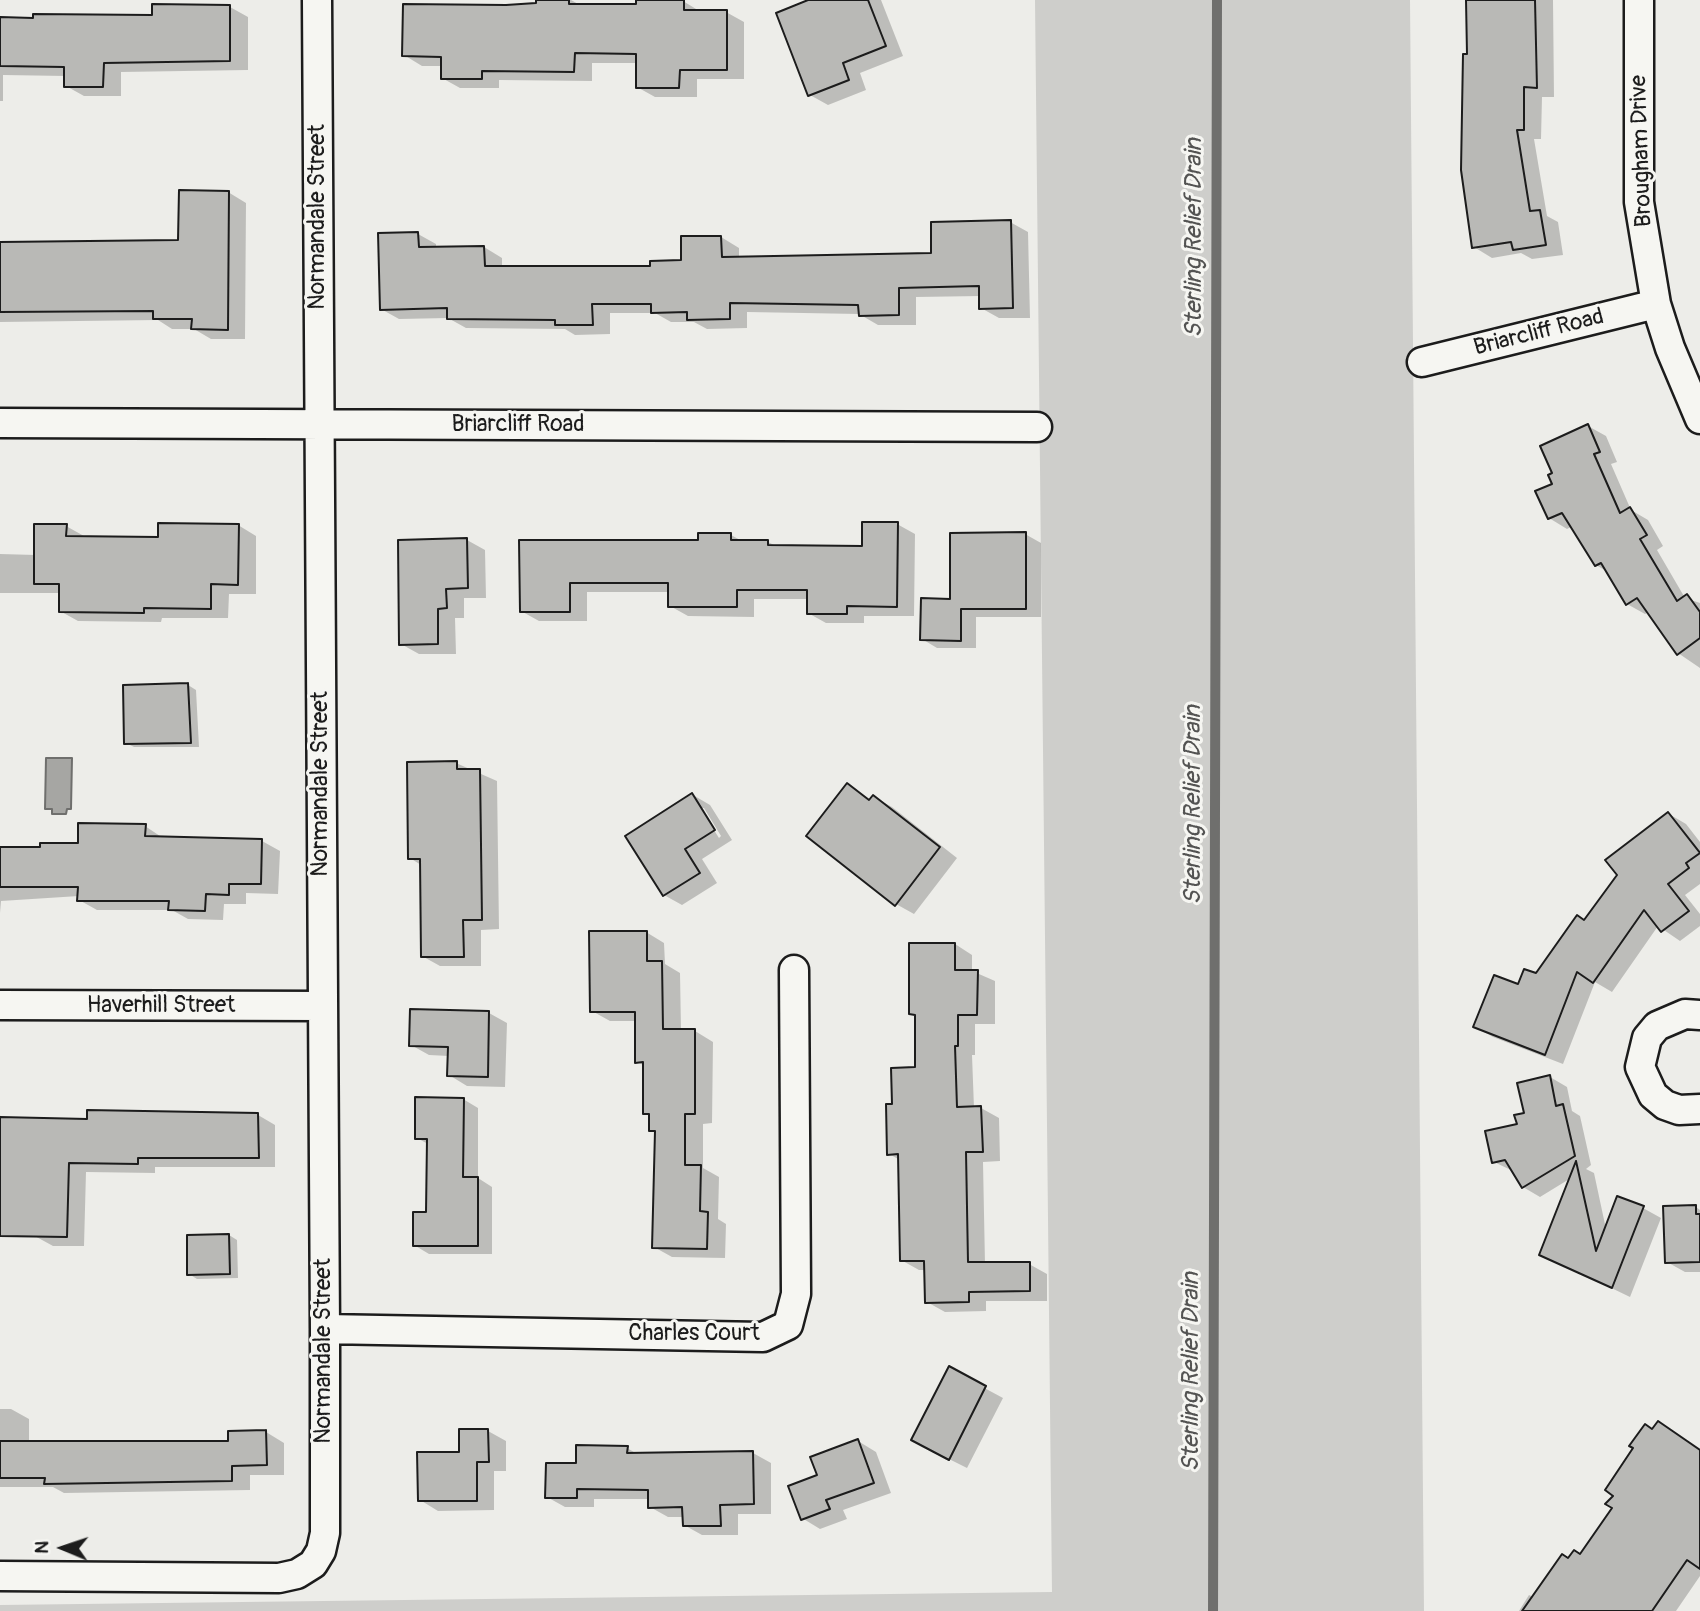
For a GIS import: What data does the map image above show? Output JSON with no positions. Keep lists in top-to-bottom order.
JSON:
{
  "streets": {
    "street": [
      "Brougham Drive",
      "Normandale Street",
      "Briarcliff Road",
      "Haverhill Street",
      "Charles Court"
    ]
  },
  "crossings": [
    ["Brougham Drive", "Briarcliff Road"],
    ["Normandale Street", "Briarcliff Road"],
    ["Normandale Street", "Haverhill Street"],
    ["Normandale Street", "Charles Court"]
  ],
  "water": ["Sterling Relief Drain"],
  "north": "left"
}
